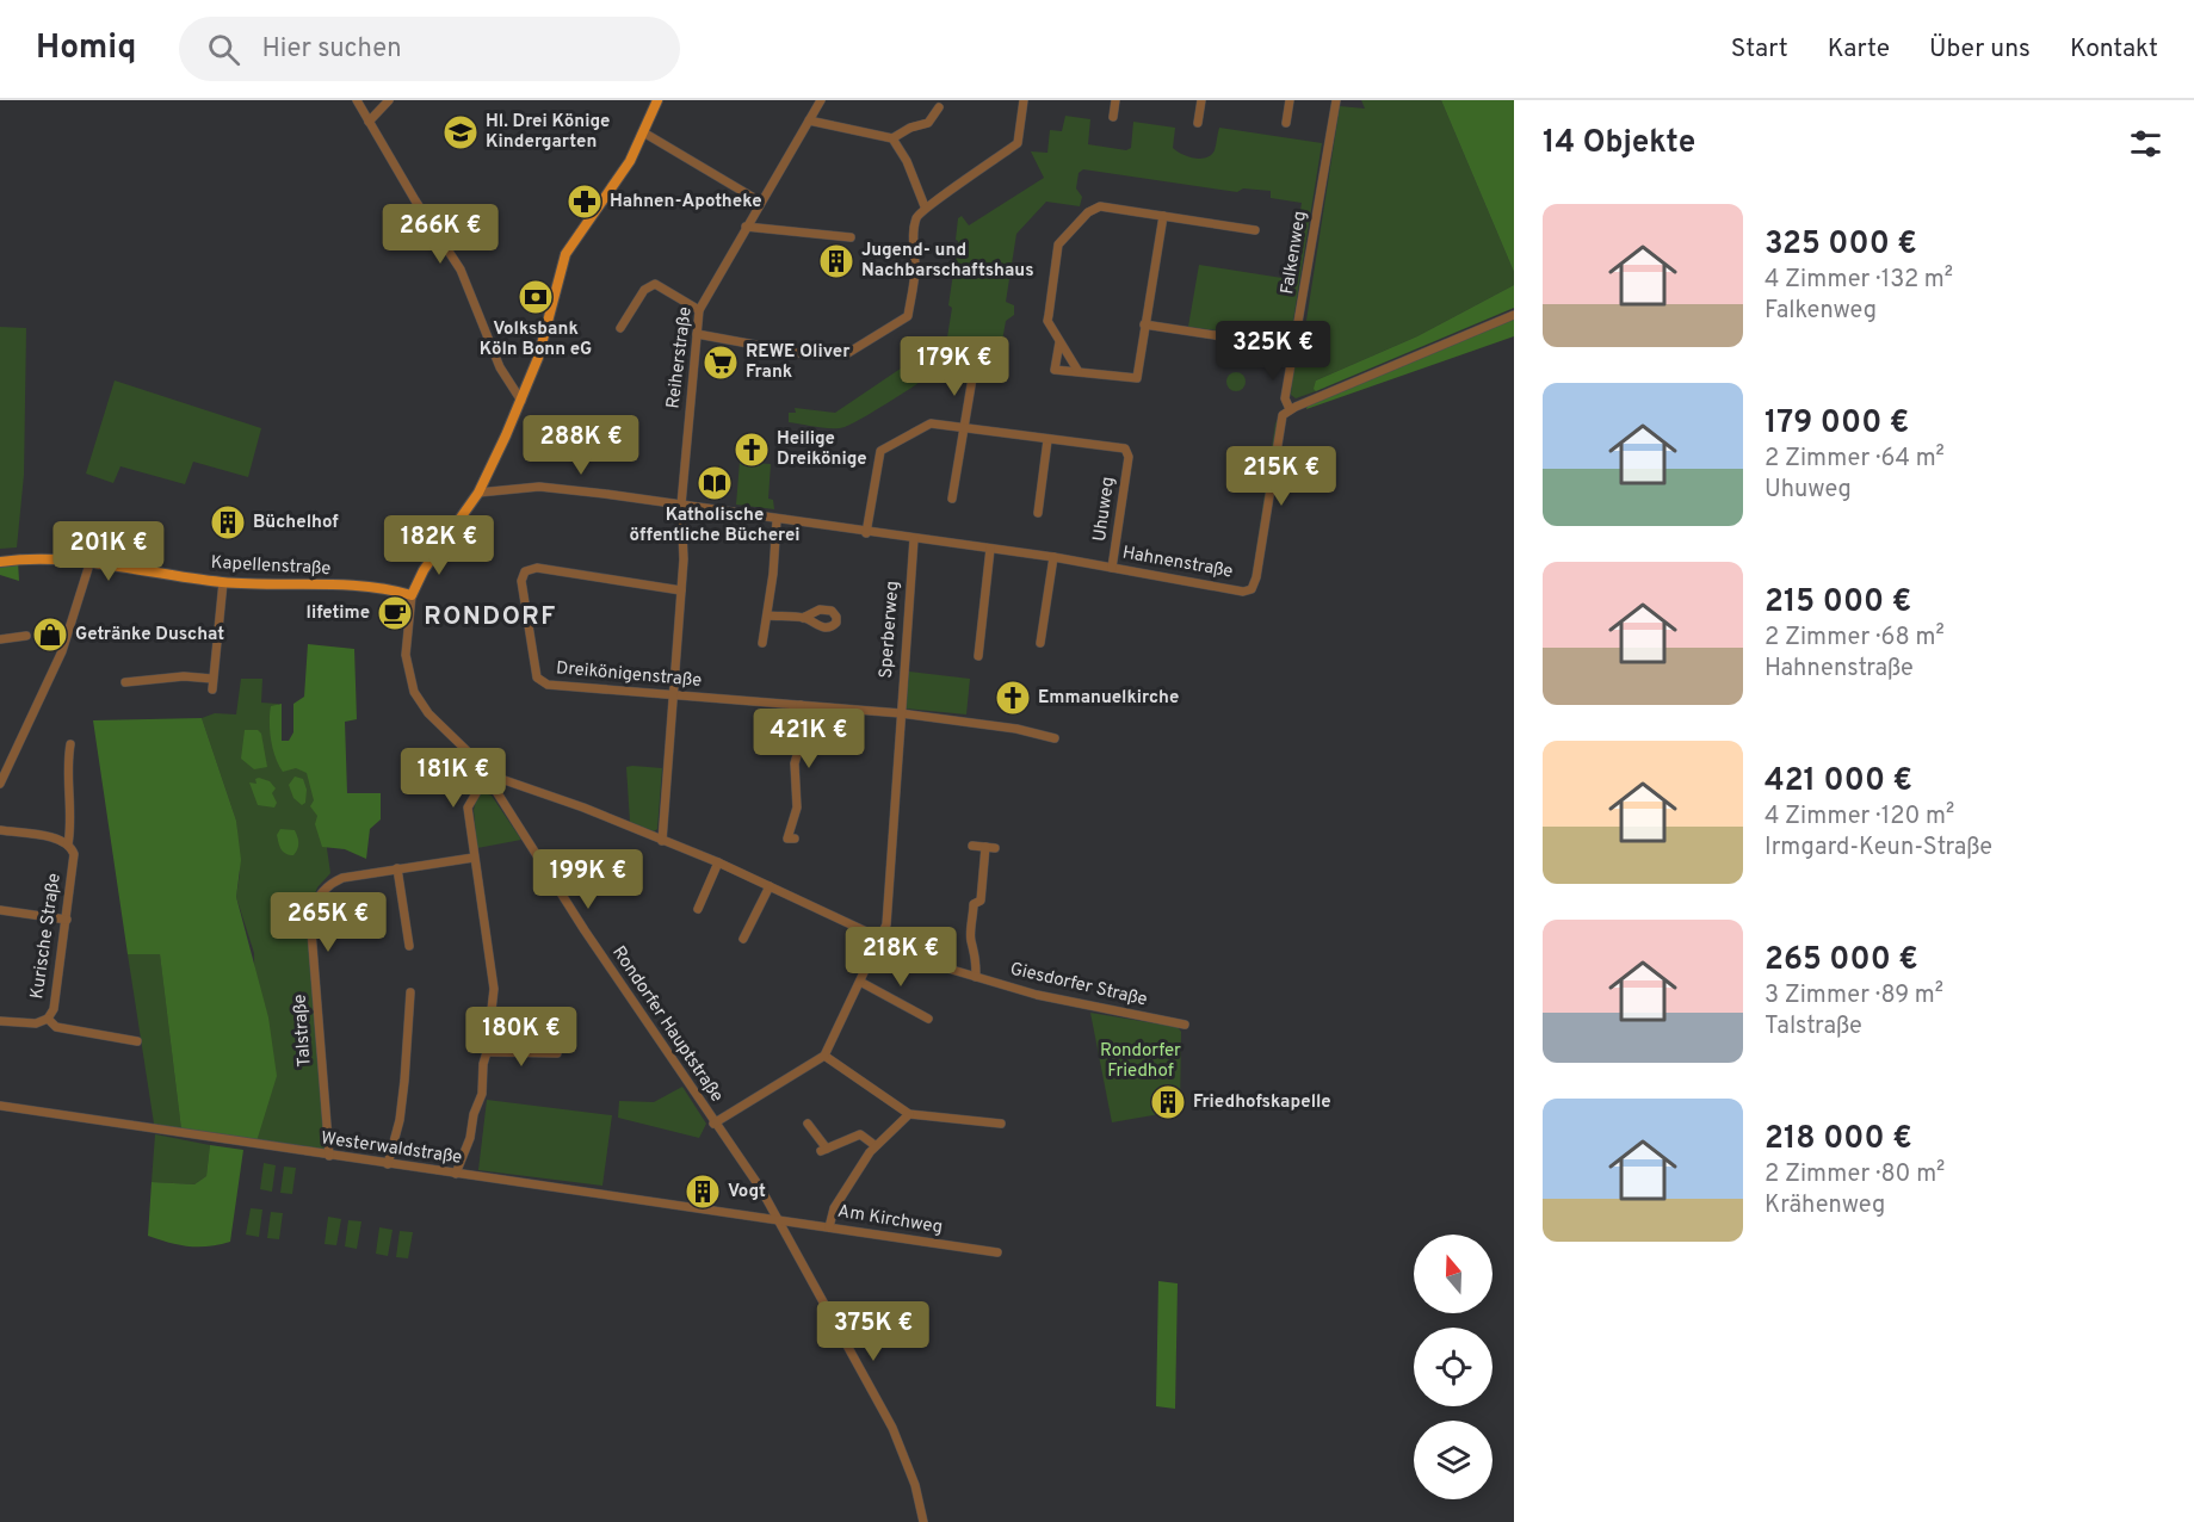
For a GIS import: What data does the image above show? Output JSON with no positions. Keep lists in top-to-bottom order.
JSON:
{
  "streets": {
    "main road": ["Kapellenstraße", "Rondorfer Hauptstraße"],
    "street": [
      "Falkenweg",
      "Reiherstraße",
      "Uhuweg",
      "Hahnenstraße",
      "Sperberweg",
      "Dreikönigenstraße",
      "Kurische Straße",
      "Giesdorfer Straße",
      "Talstraße",
      "Westerwaldstraße",
      "Am Kirchweg"
    ]
  },
  "crossings": [
    ["Falkenweg", "Hahnenstraße"],
    ["Reiherstraße", "Hahnenstraße"],
    ["Reiherstraße", "Dreikönigenstraße"],
    ["Reiherstraße", "Giesdorfer Straße"],
    ["Uhuweg", "Hahnenstraße"],
    ["Hahnenstraße", "Sperberweg"],
    ["Hahnenstraße", "Rondorfer Hauptstraße"],
    ["Kapellenstraße", "Rondorfer Hauptstraße"],
    ["Sperberweg", "Dreikönigenstraße"],
    ["Sperberweg", "Giesdorfer Straße"],
    ["Giesdorfer Straße", "Rondorfer Hauptstraße"],
    ["Rondorfer Hauptstraße", "Westerwaldstraße"],
    ["Rondorfer Hauptstraße", "Am Kirchweg"],
    ["Talstraße", "Westerwaldstraße"],
    ["Westerwaldstraße", "Am Kirchweg"]
  ],
  "districts": ["RONDORF"],
  "parks": ["Rondorfer Friedhof"],
  "places": {
    "school or university": ["Hl. Drei Könige Kindergarten"],
    "pharmacy": ["Hahnen-Apotheke"],
    "building": [
      "Jugend- und Nachbarschaftshaus",
      "Büchelhof",
      "Friedhofskapelle",
      "Vogt"
    ],
    "bank": ["Volksbank Köln Bonn eG"],
    "supermarket": ["REWE Oliver Frank"],
    "church": ["Heilige Dreikönige", "Emmanuelkirche"],
    "library": ["Katholische öffentliche Bücherei"],
    "cafe": ["lifetime"],
    "shop": ["Getränke Duschat"]
  },
  "north": "top",
  "page": {
    "header": "Homiq",
    "search": "Hier suchen",
    "nav": [
      "Start",
      "Karte",
      "Über uns",
      "Kontakt"
    ],
    "heading": "14 Objekte",
    "list": [
      {
        "name": "325 000 €",
        "note": "4 Zimmer · 132 m² · Falkenweg"
      },
      {
        "name": "179 000 €",
        "note": "2 Zimmer · 64 m² · Uhuweg"
      },
      {
        "name": "215 000 €",
        "note": "2 Zimmer · 68 m² · Hahnenstraße"
      },
      {
        "name": "421 000 €",
        "note": "4 Zimmer · 120 m² · Irmgard-Keun-Straße"
      },
      {
        "name": "265 000 €",
        "note": "3 Zimmer · 89 m² · Talstraße"
      },
      {
        "name": "218 000 €",
        "note": "2 Zimmer · 80 m² · Krähenweg"
      }
    ],
    "price": [
      "266K €",
      "325K €",
      "179K €",
      "288K €",
      "215K €",
      "182K €",
      "201K €",
      "421K €",
      "181K €",
      "199K €",
      "265K €",
      "218K €",
      "180K €",
      "375K €"
    ]
  }
}
